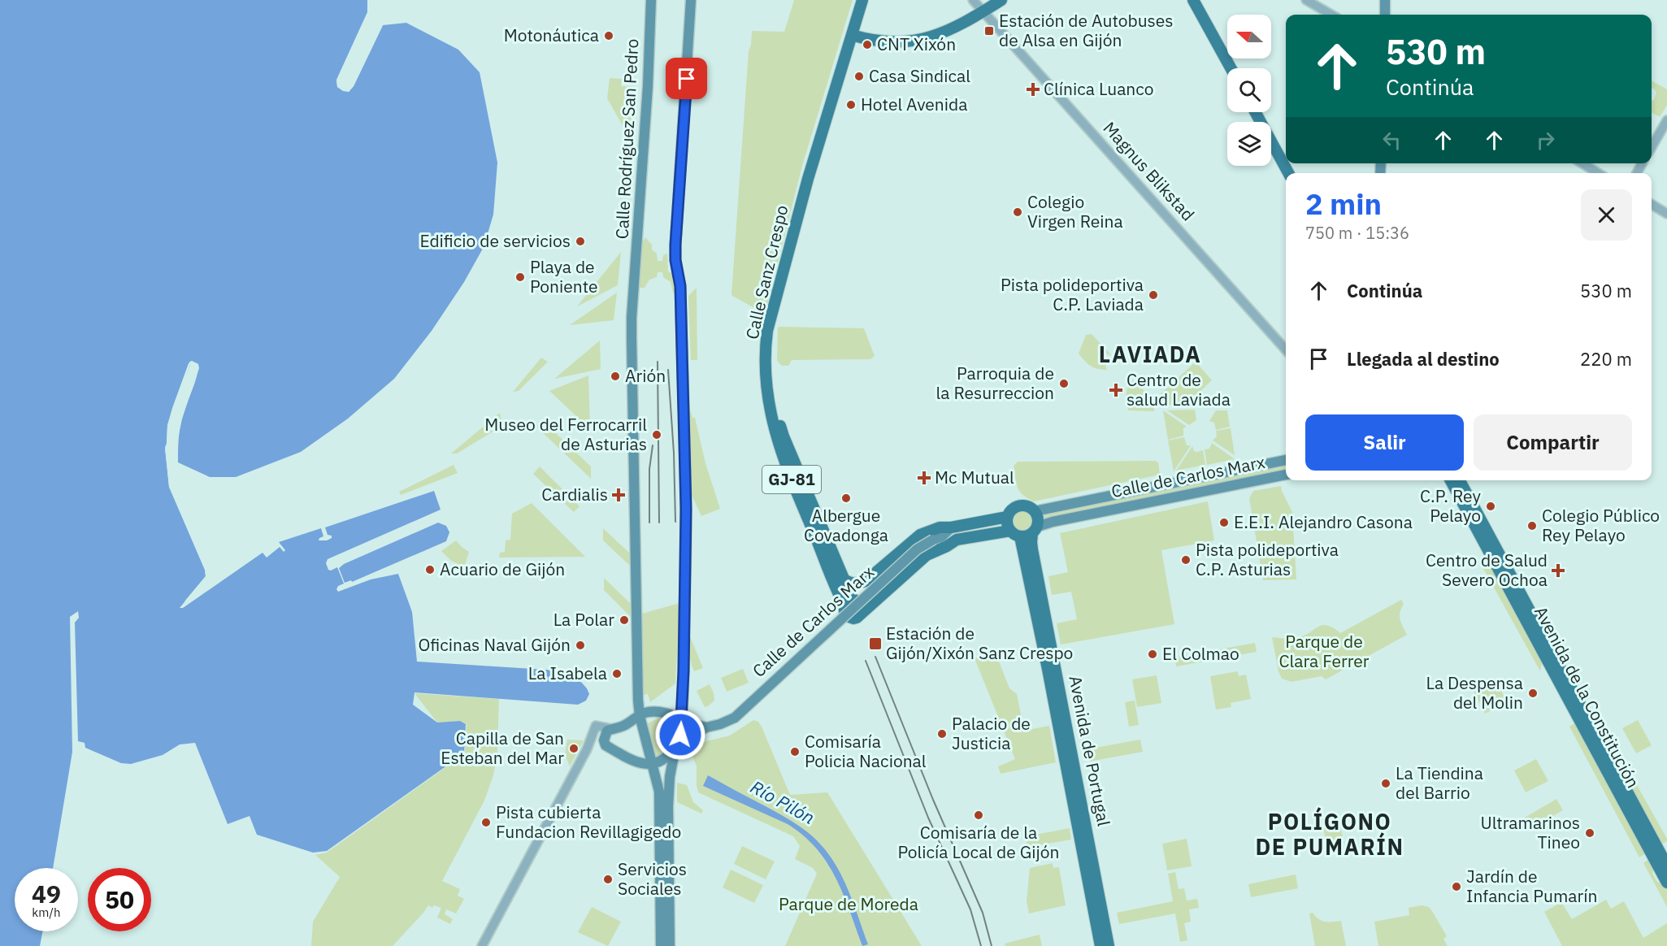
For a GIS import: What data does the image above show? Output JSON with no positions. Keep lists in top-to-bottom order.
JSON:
{
  "streets": {
    "main road": [
      "Calle Rodríguez San Pedro",
      "Calle Sanz Crespo",
      "Calle de Carlos Marx",
      "GJ-81",
      "Avenida de la Constitución",
      "Avenida de Portugal"
    ],
    "street": ["Magnus Blikstad"]
  },
  "crossings": [
    ["Calle Rodríguez San Pedro", "Calle de Carlos Marx"],
    ["Calle Sanz Crespo", "GJ-81"],
    ["Calle de Carlos Marx", "Avenida de Portugal"]
  ],
  "districts": ["LAVIADA", "POLÍGONO DE PUMARÍN"],
  "water": ["Río Pilón"],
  "parks": ["Parque de Clara Ferrer", "Parque de Moreda"],
  "places": {
    "transit": ["Estación de Autobuses de Alsa en Gijón", "Estación de Gijón/Xixón Sanz Crespo"],
    "other": [
      "Motonáutica",
      "CNT Xixón",
      "Casa Sindical",
      "Hotel Avenida",
      "Colegio Virgen Reina",
      "Edificio de servicios",
      "Playa de Poniente",
      "Pista polideportiva C.P. Laviada",
      "Arión",
      "Parroquia de la Resurreccion",
      "Museo del Ferrocarril de Asturias",
      "Albergue Covadonga",
      "C.P. Rey Pelayo",
      "E.E.I. Alejandro Casona",
      "Colegio Público Rey Pelayo",
      "Pista polideportiva C.P. Asturias",
      "Acuario de Gijón",
      "La Polar",
      "Oficinas Naval Gijón",
      "El Colmao",
      "La Isabela",
      "La Despensa del Molin",
      "Palacio de Justicia",
      "Capilla de San Esteban del Mar",
      "Comisaría Policia Nacional",
      "La Tiendina del Barrio",
      "Comisaría de la Policía Local de Gijón",
      "Pista cubierta Fundacion Revillagigedo",
      "Ultramarinos Tineo",
      "Servicios Sociales",
      "Jardín de Infancia Pumarín"
    ],
    "health": [
      "Clínica Luanco",
      "Centro de salud Laviada",
      "Mc Mutual",
      "Cardialis",
      "Centro de Salud Severo Ochoa"
    ]
  },
  "north": "left",
  "page": {
    "turn": ["530 m", "Continúa"],
    "heading": ["2 min", "750 m · 15:36"],
    "list": [
      {
        "name": "Continúa",
        "value": "530 m"
      },
      {
        "name": "Llegada al destino",
        "value": "220 m"
      }
    ],
    "buttons": ["Salir", "Compartir"],
    "speed": "49 km/h",
    "limit": "50"
  }
}
